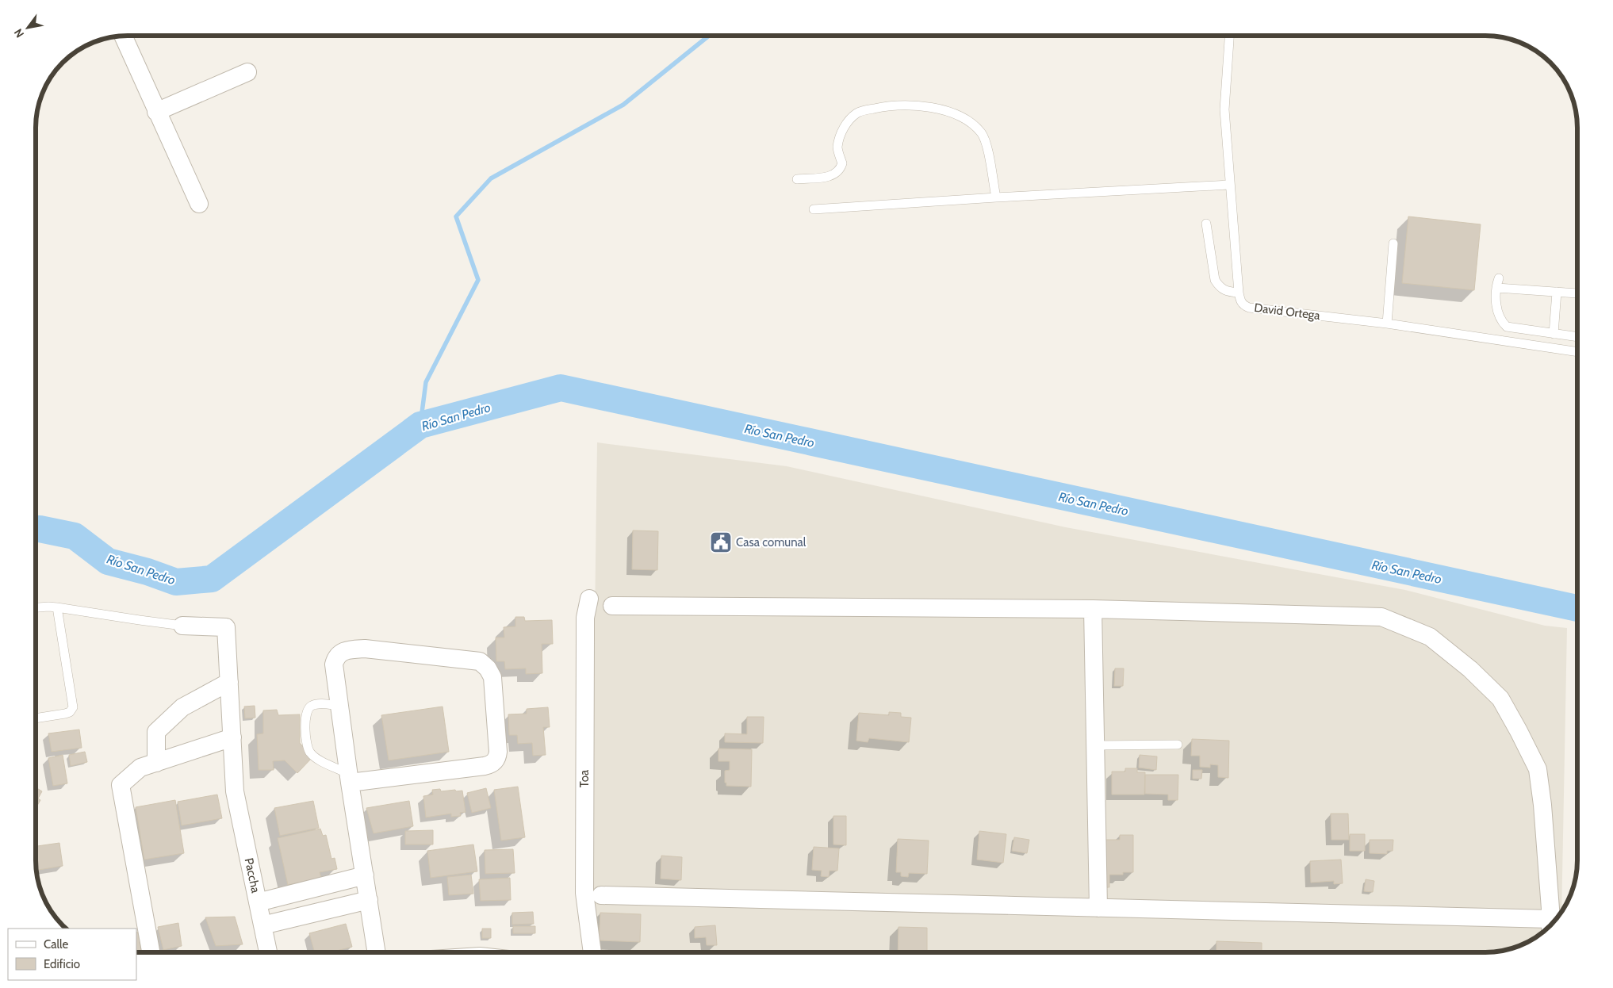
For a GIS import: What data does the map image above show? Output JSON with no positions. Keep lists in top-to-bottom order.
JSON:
{
  "streets": {
    "street": ["Toa", "Paccha"],
    "lane": ["David Ortega"]
  },
  "water": ["Río San Pedro"],
  "places": {
    "public building": ["Casa comunal"]
  },
  "legend": ["Calle", "Edificio"],
  "north": "bottom left"
}
